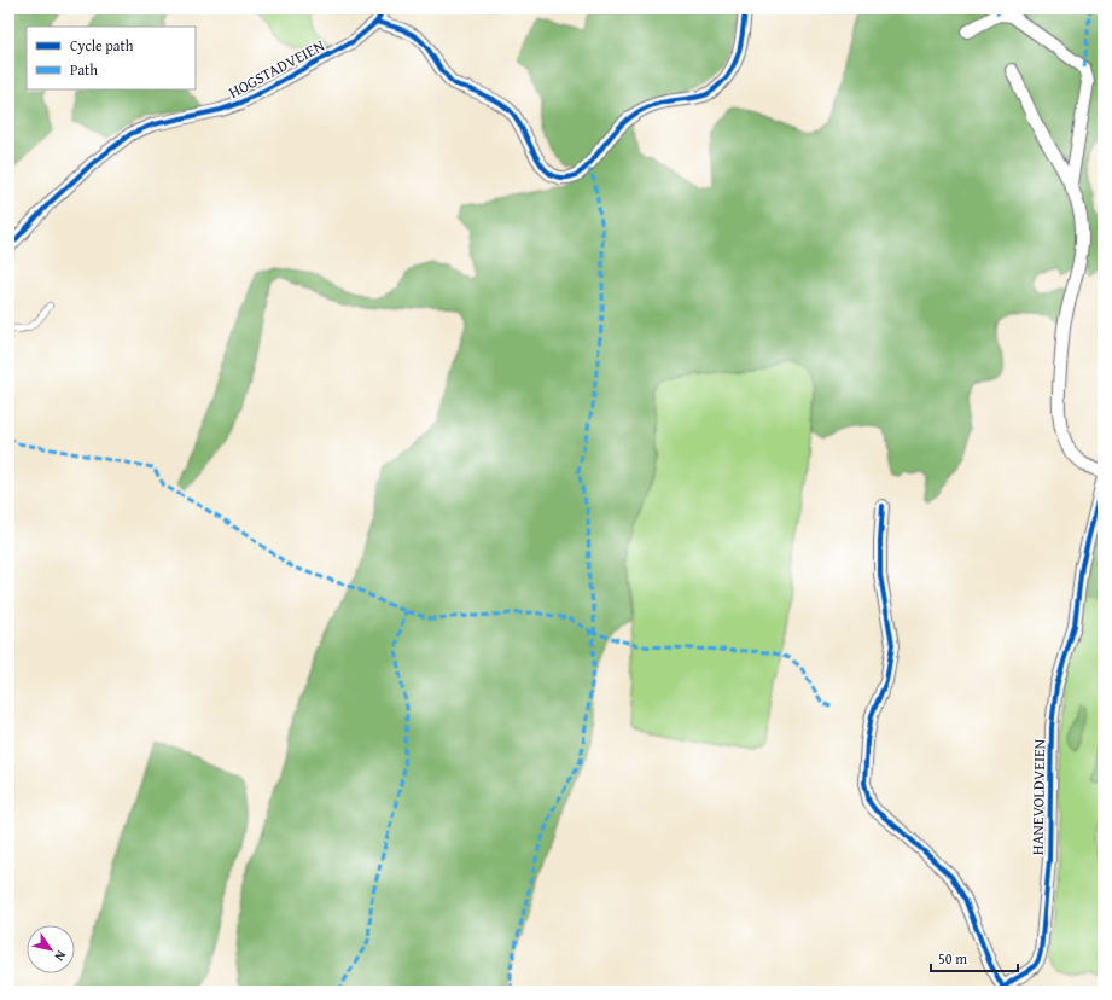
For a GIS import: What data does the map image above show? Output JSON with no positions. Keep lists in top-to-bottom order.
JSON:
{
  "streets": {
    "street": ["HOGSTADVEIEN", "HANEVOLDVEIEN"]
  },
  "legend": ["Cycle path", "Path"],
  "scale_bar": "50 m",
  "north": "bottom right"
}
